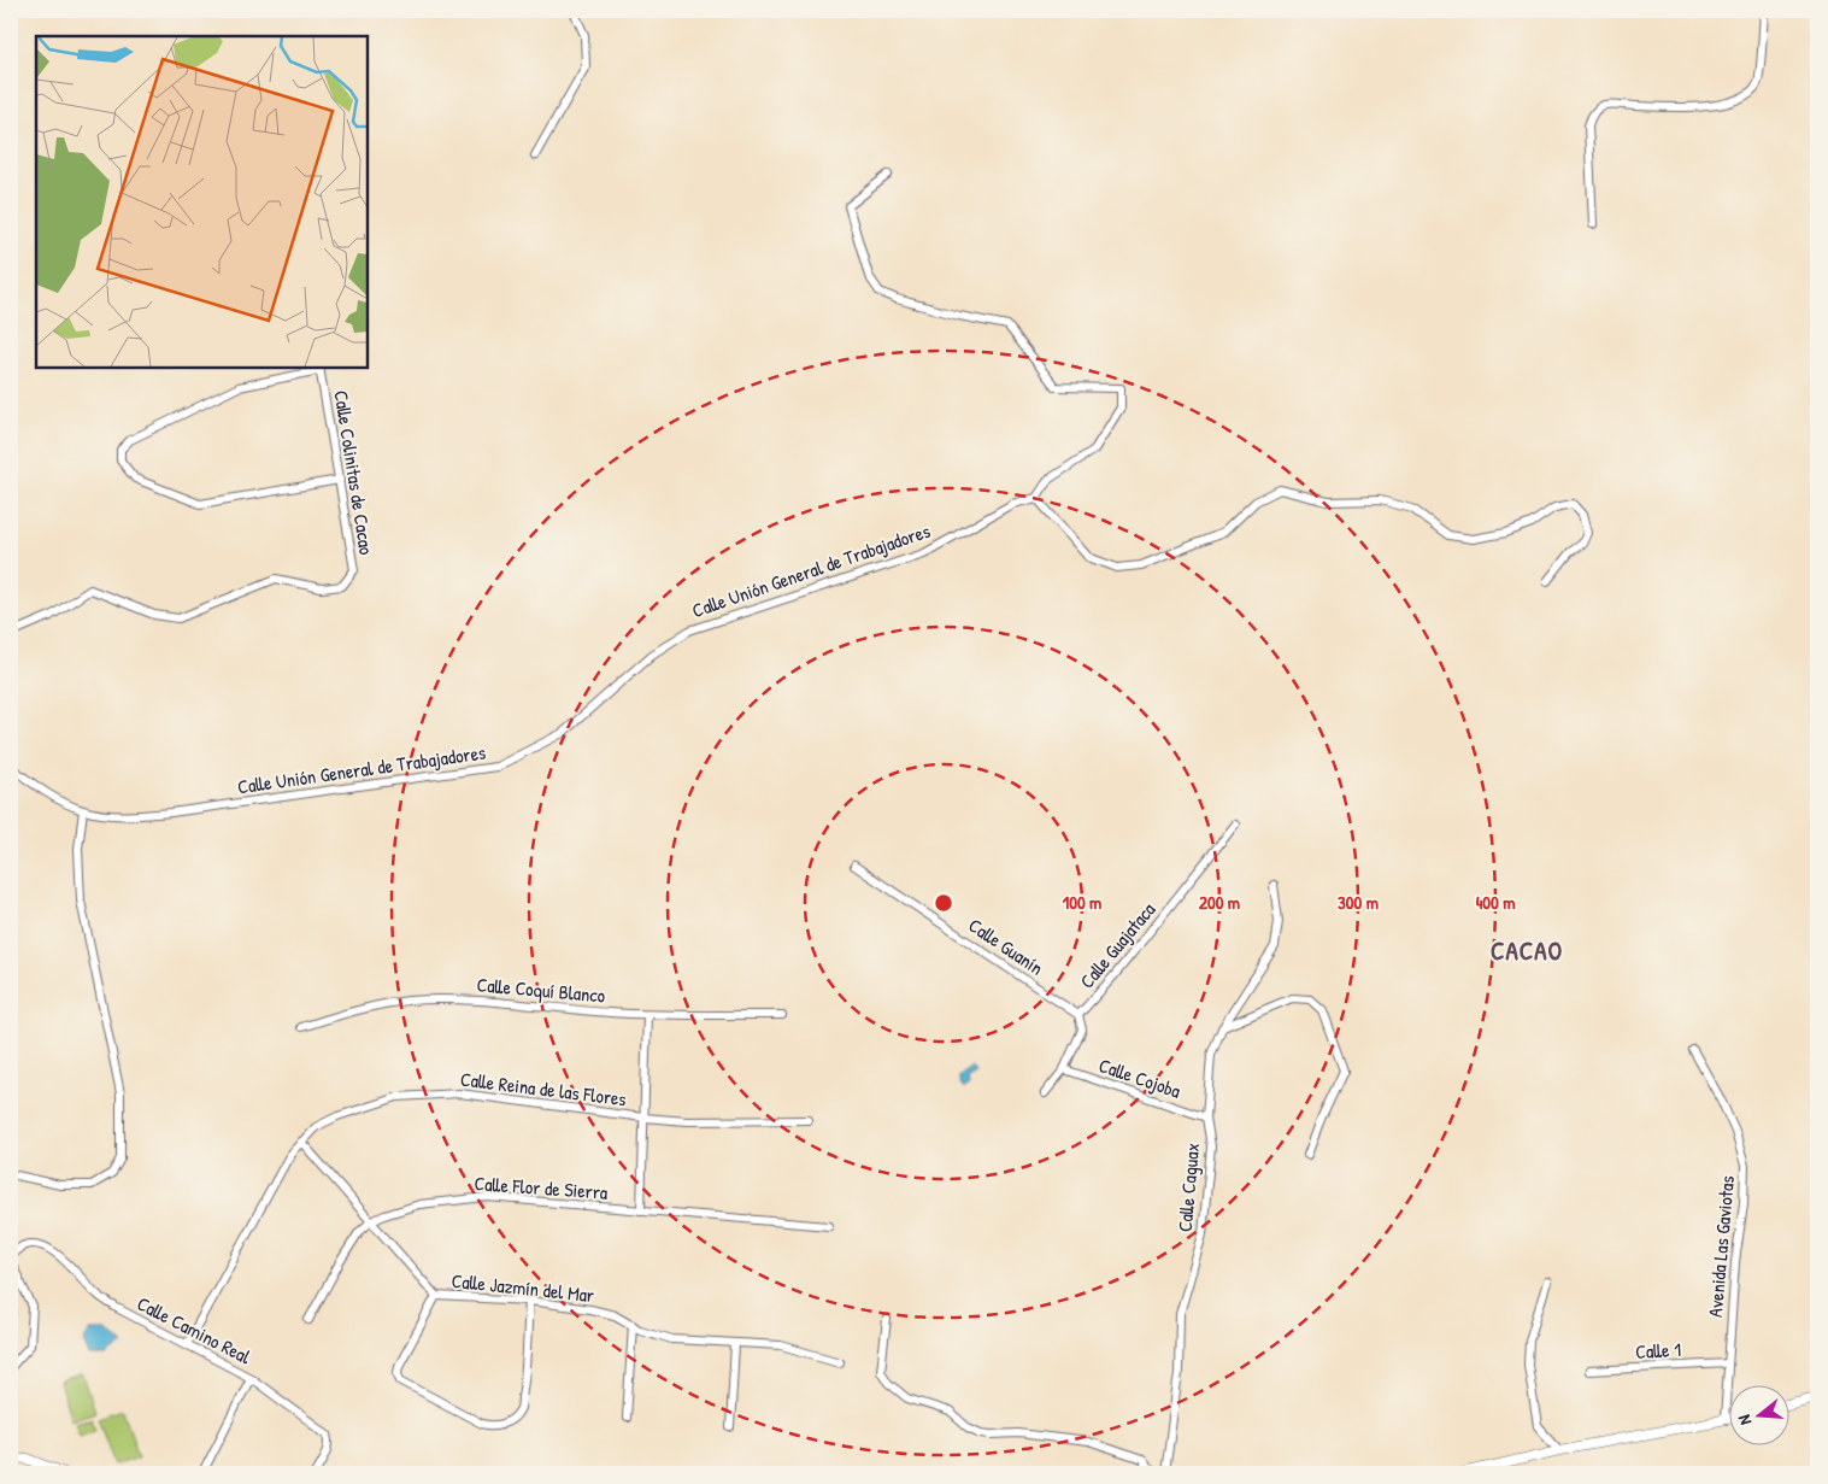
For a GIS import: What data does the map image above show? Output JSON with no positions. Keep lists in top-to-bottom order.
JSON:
{
  "streets": {
    "street": [
      "Calle Colinitas de Cacao",
      "Calle Unión General de Trabajadores",
      "Calle Guajataca",
      "Calle Guanín",
      "Calle Coquí Blanco",
      "Calle Cojoba",
      "Calle Reina de las Flores",
      "Calle Flor de Sierra",
      "Calle Caguax",
      "Avenida Las Gaviotas",
      "Calle Jazmín del Mar",
      "Calle Camino Real",
      "Calle 1"
    ]
  },
  "crossings": [
    ["Calle Guajataca", "Calle Guanín"],
    ["Calle Guajataca", "Calle Cojoba"],
    ["Calle Cojoba", "Calle Caguax"],
    ["Calle Reina de las Flores", "Calle Jazmín del Mar"],
    ["Calle Reina de las Flores", "Calle Camino Real"],
    ["Calle Flor de Sierra", "Calle Jazmín del Mar"],
    ["Avenida Las Gaviotas", "Calle 1"]
  ],
  "districts": ["CACAO"],
  "north": "left",
  "rings": [
    "100 m",
    "200 m",
    "300 m",
    "400 m"
  ]
}
